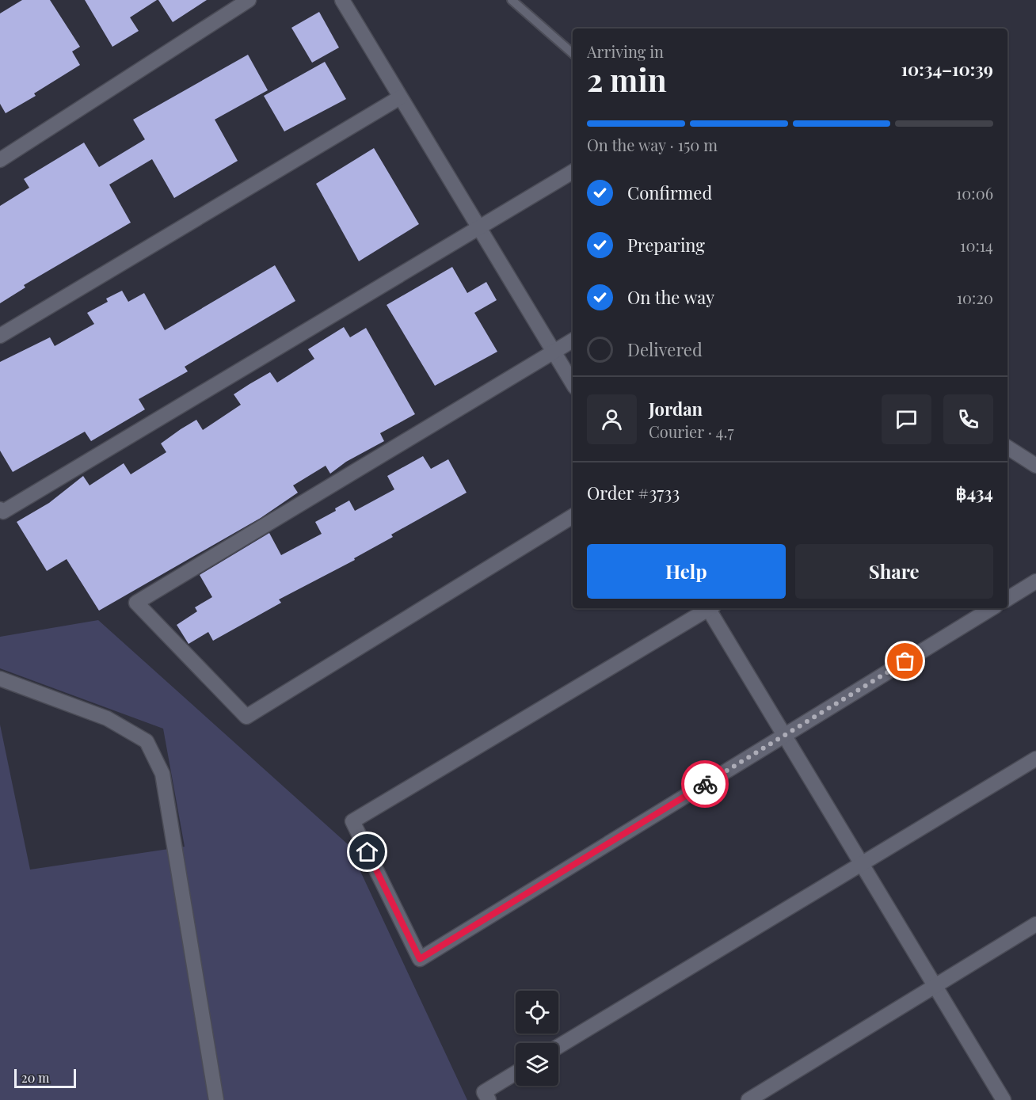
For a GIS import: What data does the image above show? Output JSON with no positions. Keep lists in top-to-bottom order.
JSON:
{
  "scale_bar": "20 m",
  "page": {
    "heading": ["2 min", "Arriving in", "10:34–10:39"],
    "panel": [
      "Jordan",
      "Courier · 4.7",
      "Order #3733",
      "฿434"
    ],
    "bar": "On the way · 150 m",
    "list": [
      ["Confirmed", "10:06"],
      ["Preparing", "10:14"],
      ["On the way", "10:20"],
      "Delivered"
    ],
    "buttons": ["Help", "Share"],
    "scale": "20 m"
  }
}
